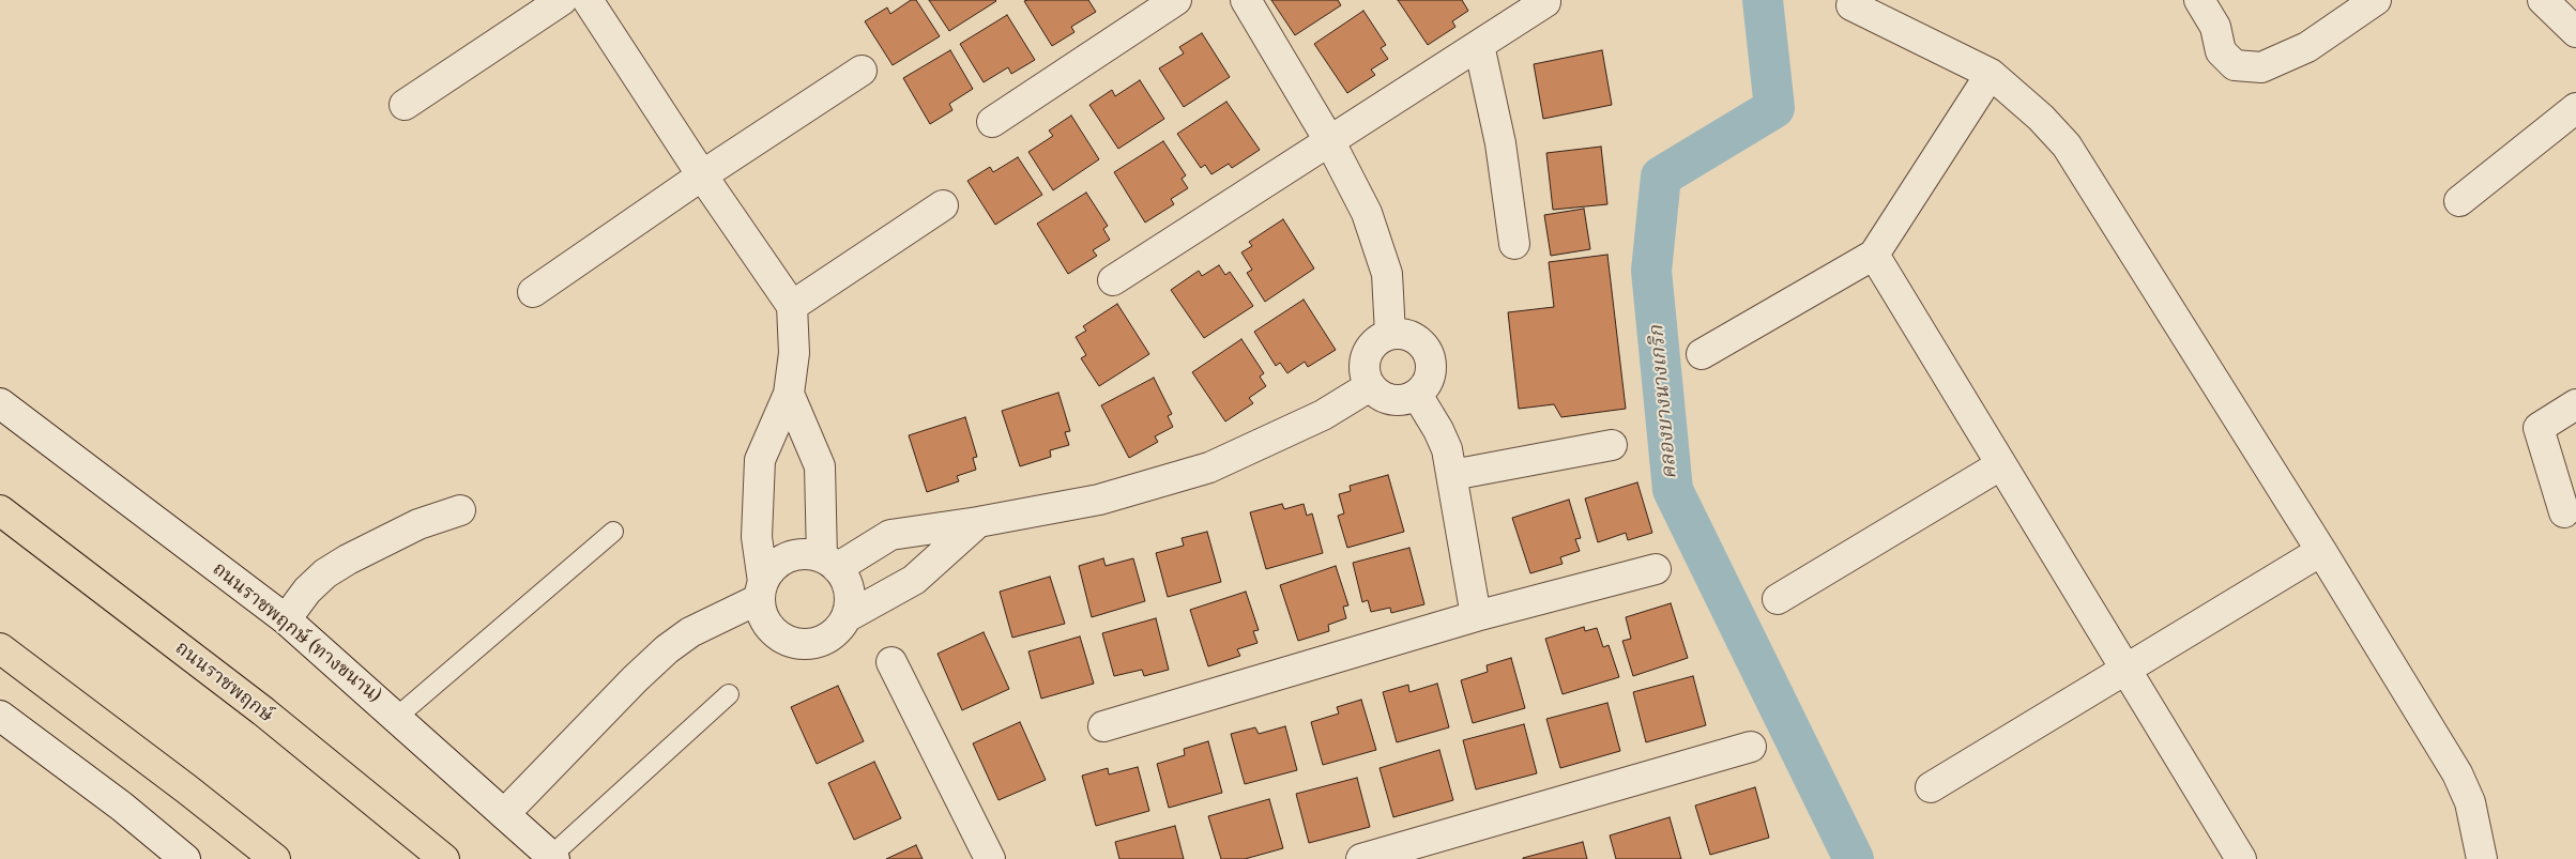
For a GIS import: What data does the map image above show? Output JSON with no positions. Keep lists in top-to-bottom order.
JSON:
{
  "streets": {
    "main road": ["ถนนราชพฤกษ์"],
    "street": ["ถนนราชพฤกษ์ (ทางขนาน)"]
  },
  "water": ["คลองบางนางเกริก"]
}
